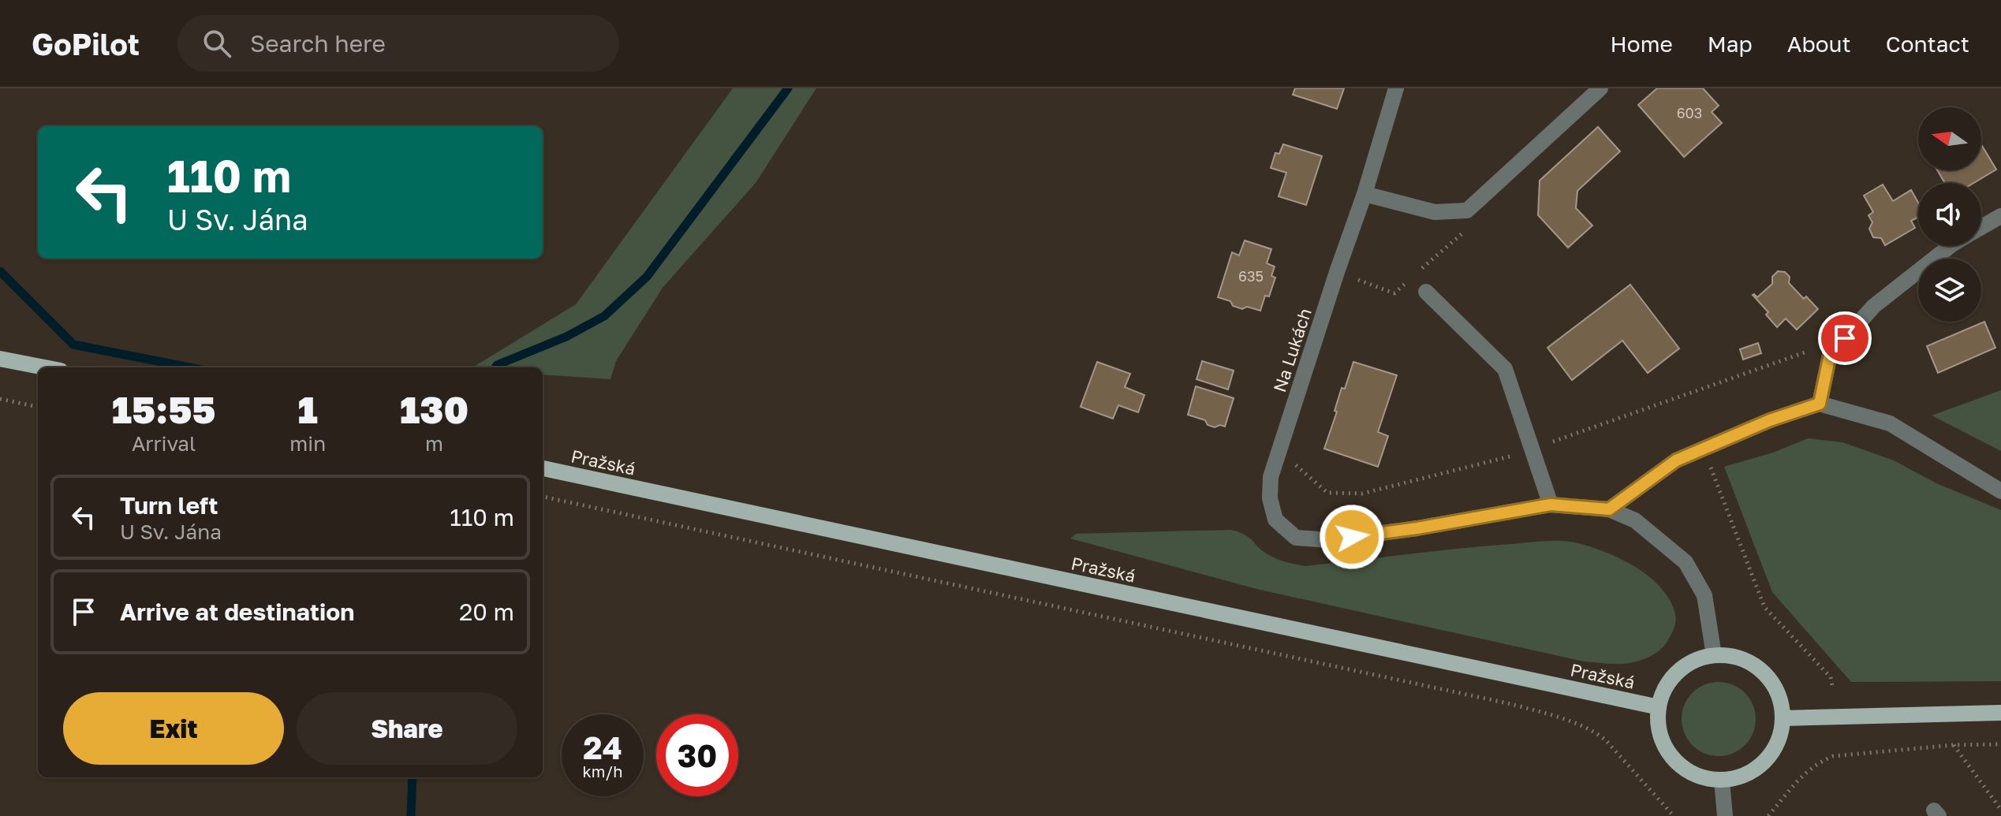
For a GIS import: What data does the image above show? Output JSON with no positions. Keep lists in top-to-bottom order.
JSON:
{
  "streets": {
    "main road": ["Pražská"],
    "street": ["Na Lukách"]
  },
  "house_numbers": ["603", "635"],
  "north": "left",
  "page": {
    "header": "GoPilot",
    "search": "Search here",
    "nav": [
      "Home",
      "Map",
      "About",
      "Contact"
    ],
    "turn": ["110 m", "U Sv. Jána"],
    "eta": [
      "15:55",
      "Arrival",
      "1",
      "min",
      "130",
      "m"
    ],
    "list": [
      {
        "name": "Turn left",
        "note": "U Sv. Jána",
        "value": "110 m"
      },
      {
        "name": "Arrive at destination",
        "value": "20 m"
      }
    ],
    "buttons": ["Exit", "Share"],
    "speed": "24 km/h",
    "limit": "30"
  }
}
